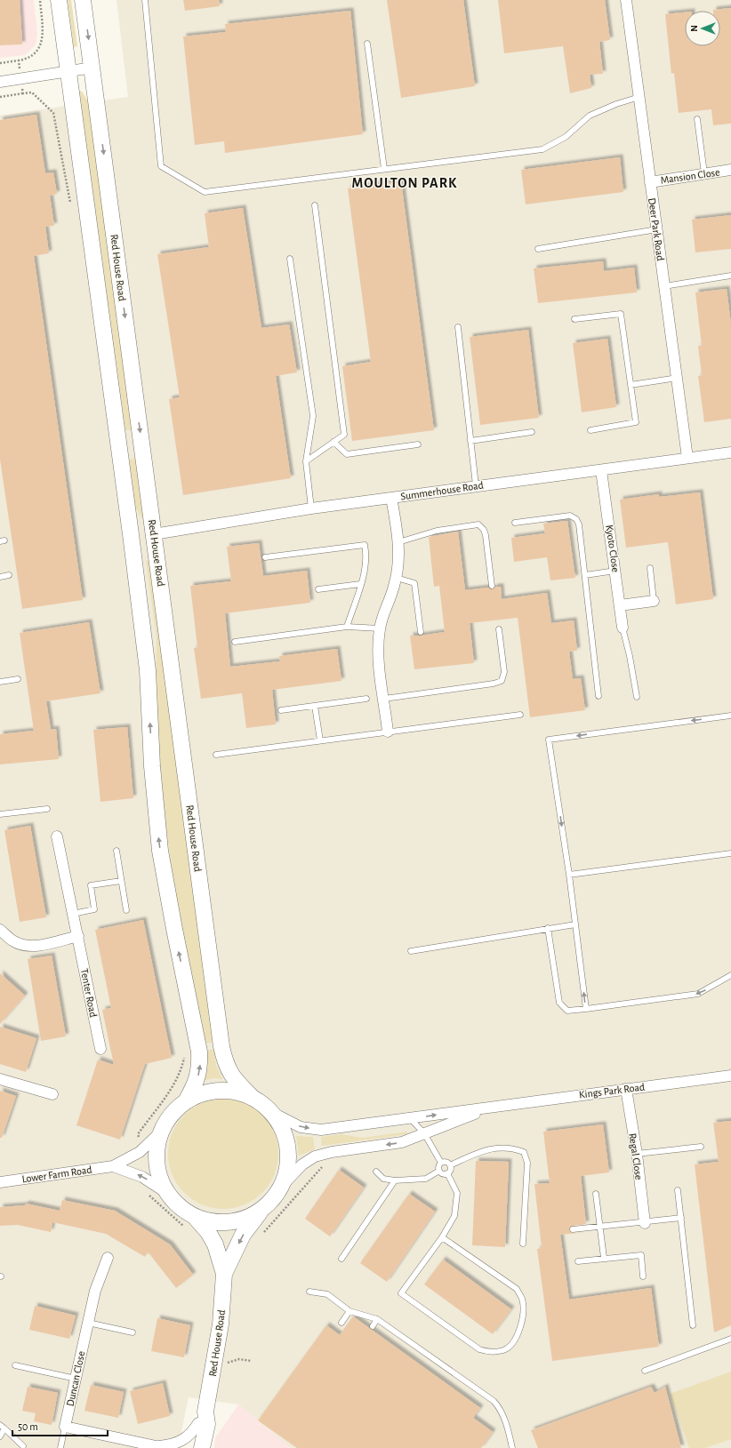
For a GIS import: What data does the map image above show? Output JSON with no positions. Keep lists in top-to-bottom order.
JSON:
{
  "streets": {
    "main road": ["Red House Road"],
    "street": [
      "Mansion Close",
      "Deer Park Road",
      "Summerhouse Road",
      "Kyoto Close",
      "Tenter Road",
      "Kings Park Road",
      "Regal Close",
      "Lower Farm Road",
      "Duncan Close"
    ]
  },
  "crossings": [
    ["Mansion Close", "Deer Park Road"],
    ["Deer Park Road", "Summerhouse Road"],
    ["Red House Road", "Summerhouse Road"],
    ["Red House Road", "Kings Park Road"],
    ["Summerhouse Road", "Kyoto Close"],
    ["Kings Park Road", "Regal Close"]
  ],
  "districts": ["MOULTON PARK"],
  "scale_bar": "50 m",
  "north": "left"
}
